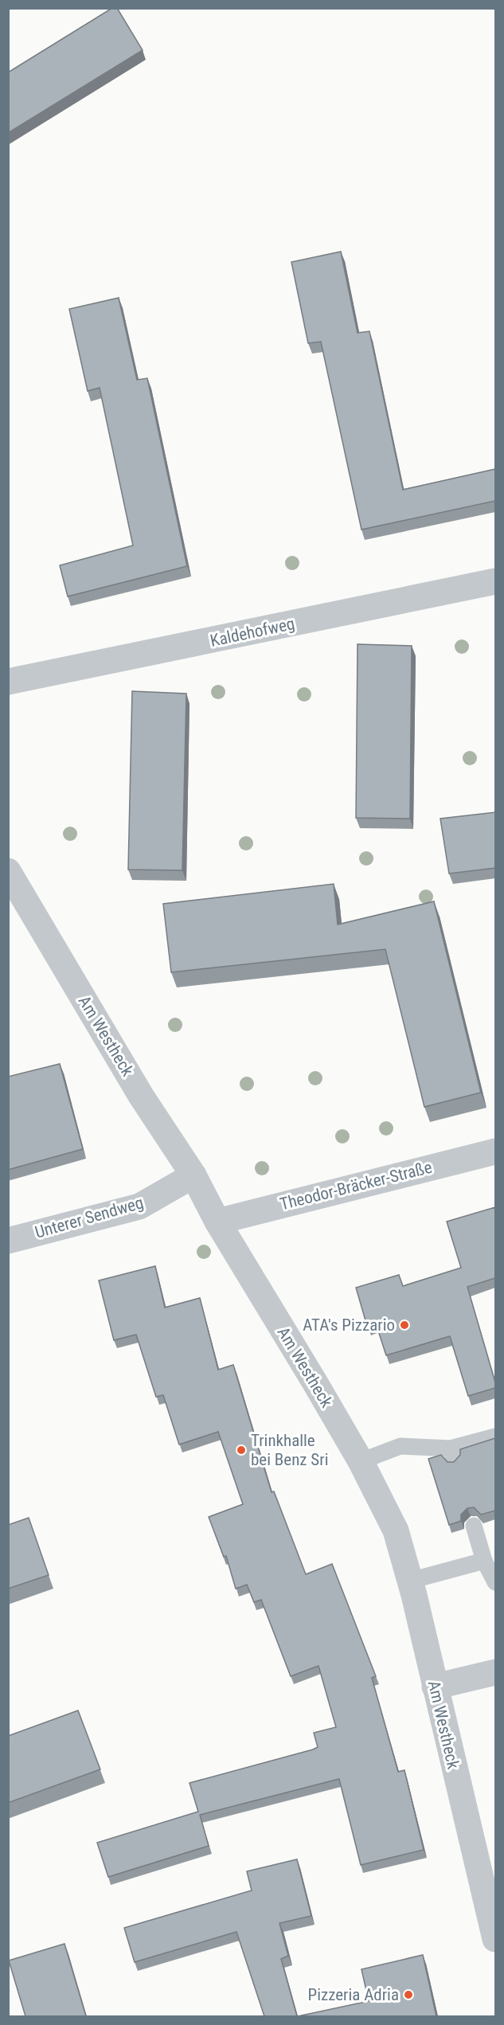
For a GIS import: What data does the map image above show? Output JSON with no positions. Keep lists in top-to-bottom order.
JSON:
{
  "streets": {
    "street": [
      "Kaldehofweg",
      "Am Westheck",
      "Theodor-Bräcker-Straße",
      "Unterer Sendweg"
    ]
  },
  "crossings": [
    ["Am Westheck", "Theodor-Bräcker-Straße"],
    ["Am Westheck", "Unterer Sendweg"]
  ],
  "places": ["ATA's Pizzario", "Trinkhalle bei Benz Sri", "Pizzeria Adria"]
}
